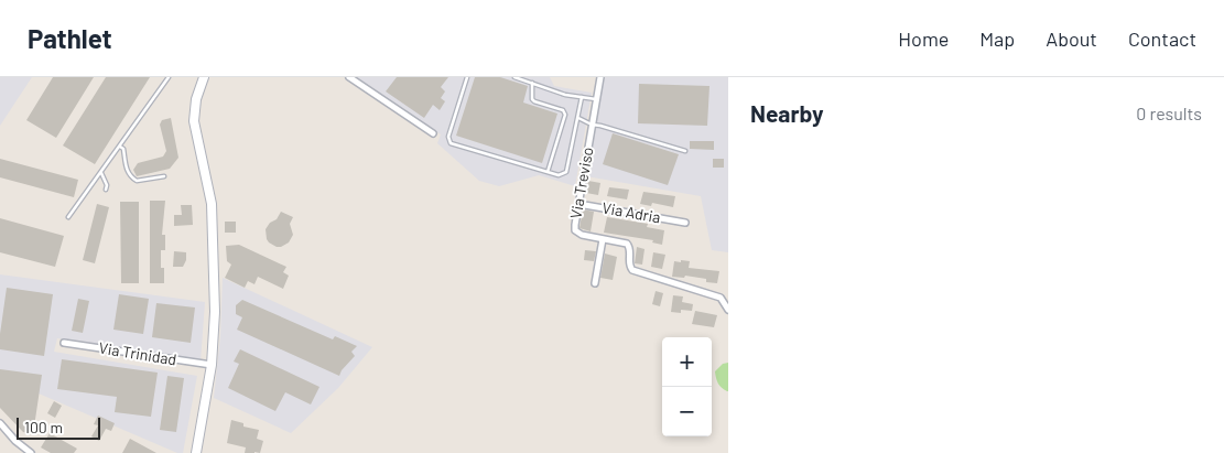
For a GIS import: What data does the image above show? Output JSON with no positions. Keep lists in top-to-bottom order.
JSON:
{
  "streets": {
    "street": ["Via Treviso", "Via Adria", "Via Trinidad"]
  },
  "crossings": [
    ["Via Treviso", "Via Adria"]
  ],
  "scale_bar": "100 m",
  "page": {
    "header": "Pathlet",
    "nav": [
      "Home",
      "Map",
      "About",
      "Contact"
    ],
    "heading": ["Nearby", "0 results"],
    "map_buttons": ["+", "−"],
    "scale": "100 m"
  }
}
